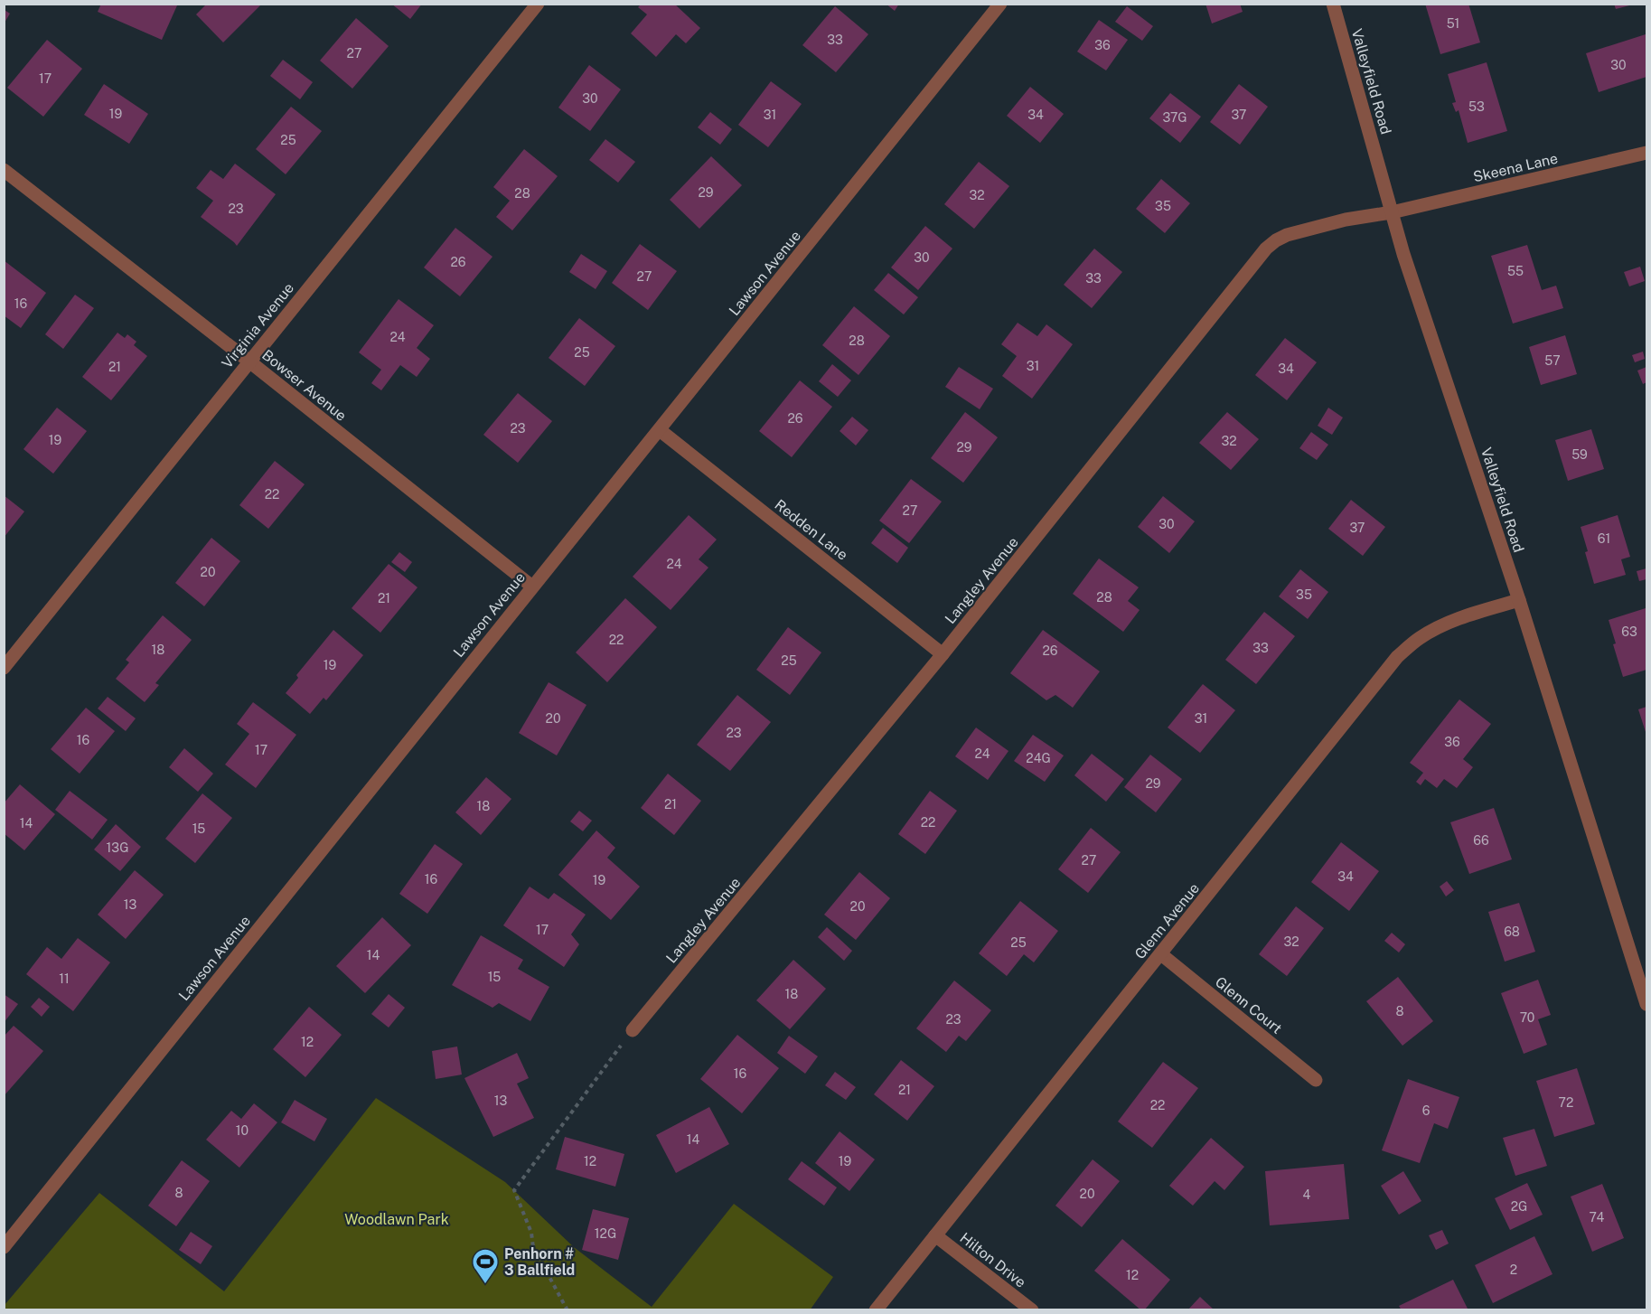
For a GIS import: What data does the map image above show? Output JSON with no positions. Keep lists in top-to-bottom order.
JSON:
{
  "streets": {
    "street": [
      "Valleyfield Road",
      "Skeena Lane",
      "Lawson Avenue",
      "Virginia Avenue",
      "Bowser Avenue",
      "Redden Lane",
      "Langley Avenue",
      "Glenn Avenue",
      "Glenn Court",
      "Hilton Drive"
    ]
  },
  "crossings": [
    ["Valleyfield Road", "Skeena Lane"],
    ["Valleyfield Road", "Langley Avenue"],
    ["Valleyfield Road", "Glenn Avenue"],
    ["Skeena Lane", "Langley Avenue"],
    ["Lawson Avenue", "Bowser Avenue"],
    ["Lawson Avenue", "Redden Lane"],
    ["Virginia Avenue", "Bowser Avenue"],
    ["Redden Lane", "Langley Avenue"],
    ["Glenn Avenue", "Glenn Court"],
    ["Glenn Avenue", "Hilton Drive"]
  ],
  "parks": ["Woodlawn Park"],
  "places": {
    "sports": ["Penhorn # 3 Ballfield"]
  },
  "house_numbers": [
    "51",
    "33",
    "36",
    "27",
    "30",
    "17",
    "30",
    "53",
    "19",
    "31",
    "34",
    "37",
    "37G",
    "25",
    "29",
    "28",
    "32",
    "35",
    "23",
    "30",
    "26",
    "55",
    "27",
    "33",
    "16",
    "24",
    "28",
    "25",
    "57",
    "31",
    "21",
    "34",
    "26",
    "23",
    "19",
    "32",
    "29",
    "59",
    "22",
    "27",
    "30",
    "37",
    "61",
    "24",
    "20",
    "35",
    "28",
    "21",
    "63",
    "22",
    "33",
    "18",
    "26",
    "25",
    "19",
    "20",
    "31",
    "23",
    "16",
    "36",
    "17",
    "24",
    "24G",
    "29",
    "21",
    "18",
    "22",
    "14",
    "15",
    "66",
    "13G",
    "27",
    "34",
    "16",
    "19",
    "13",
    "20",
    "17",
    "68",
    "32",
    "25",
    "14",
    "15",
    "11",
    "18",
    "8",
    "70",
    "23",
    "12",
    "16",
    "21",
    "13",
    "72",
    "22",
    "6",
    "10",
    "14",
    "12",
    "19",
    "8",
    "20",
    "4",
    "2G",
    "74",
    "12G",
    "2",
    "12"
  ]
}
